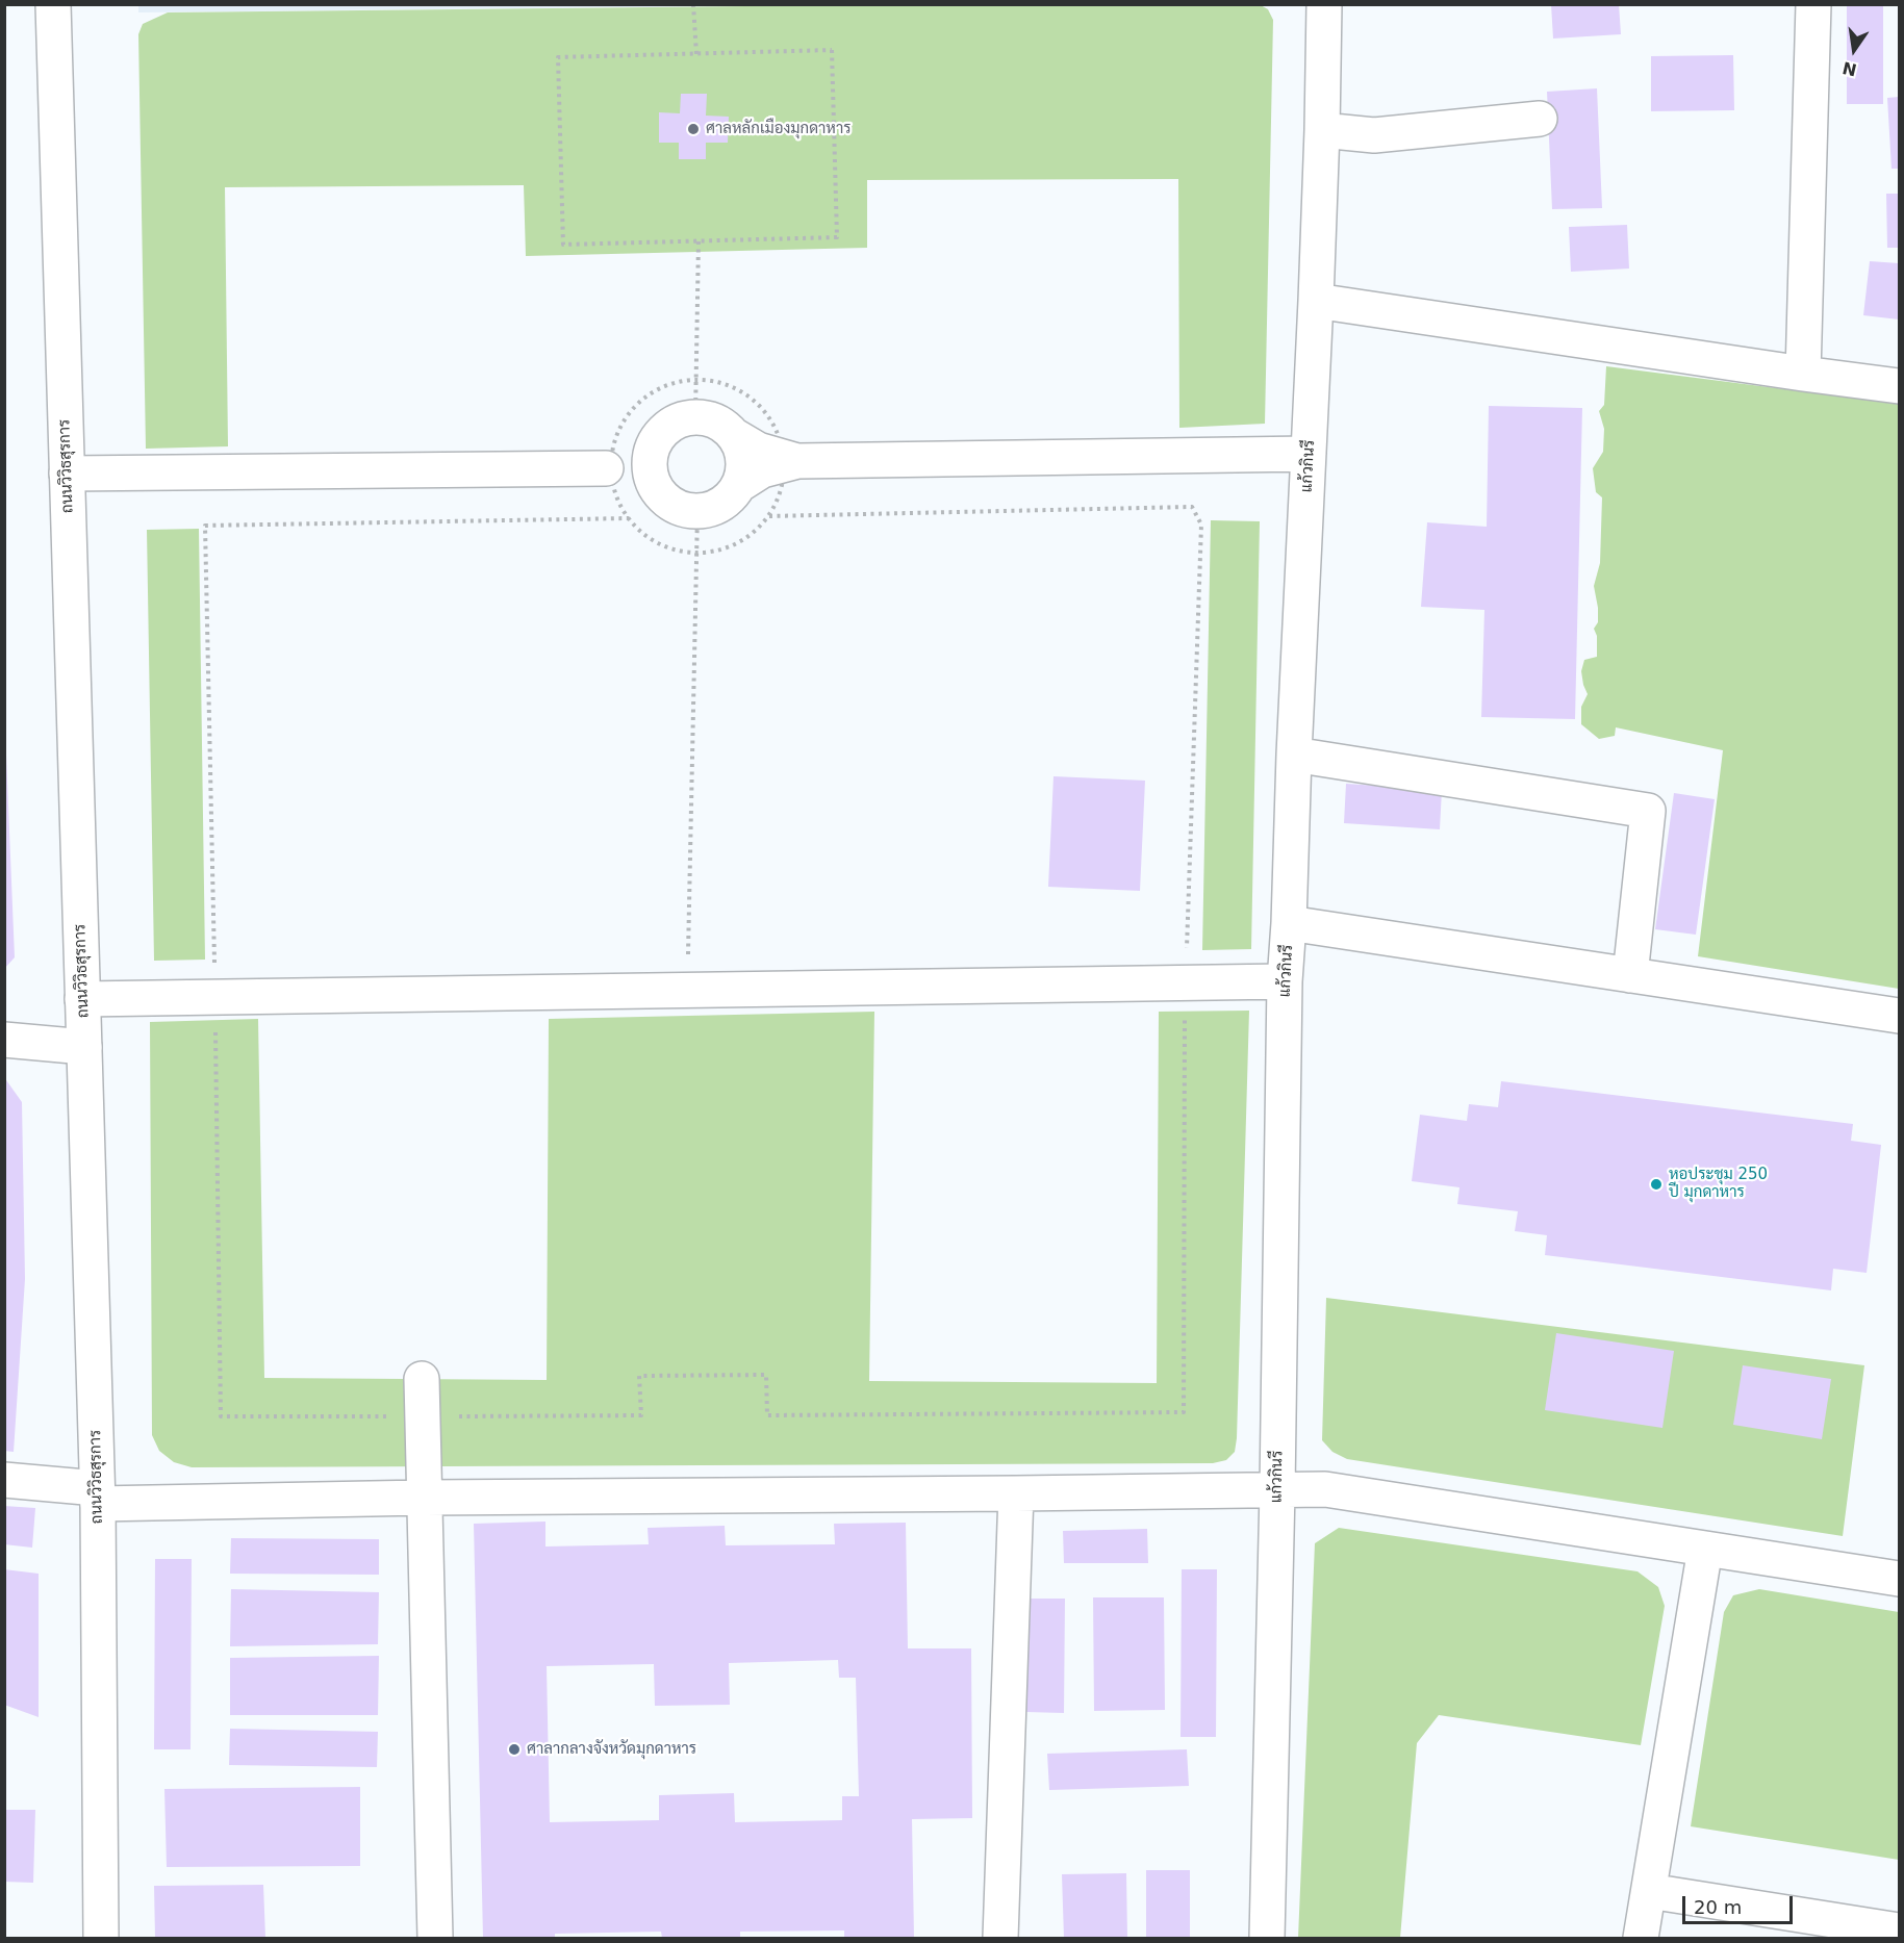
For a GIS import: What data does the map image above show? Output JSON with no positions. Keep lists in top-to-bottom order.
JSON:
{
  "streets": {
    "street": ["ถนนวิวิธสุรการ", "แก้วกินรี"]
  },
  "places": ["ศาลหลักเมืองมุกดาหาร", "หอประชุม 250 ปี มุกดาหาร", "ศาลากลางจังหวัดมุกดาหาร"],
  "scale_bar": "20 m",
  "north": "bottom"
}
